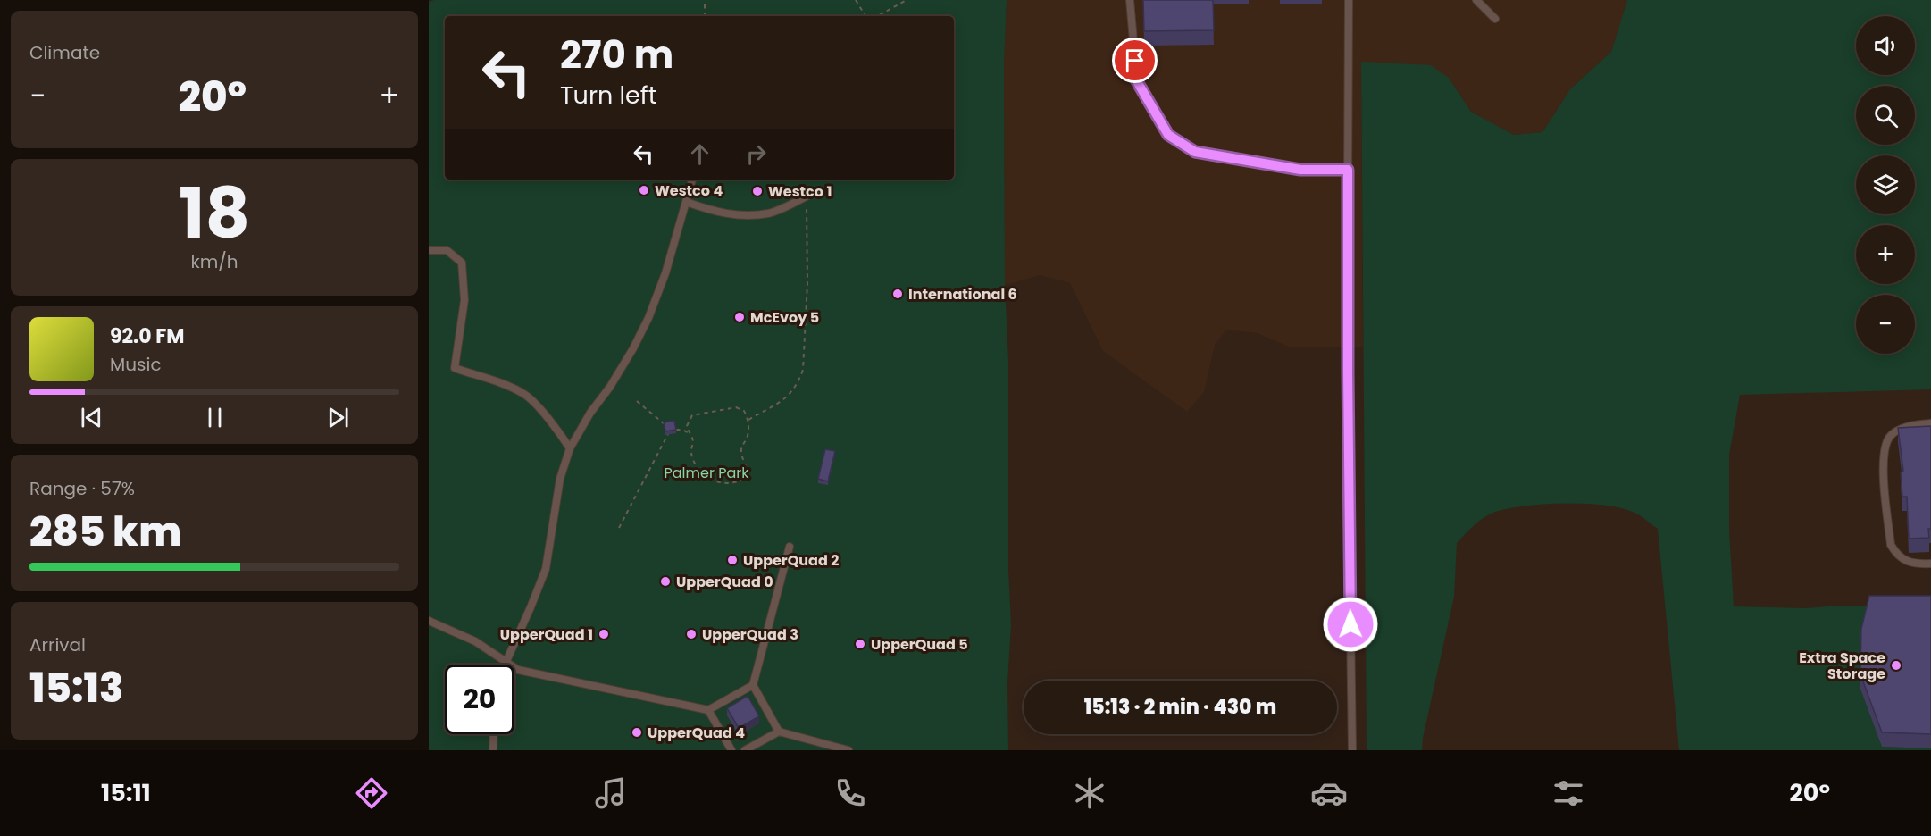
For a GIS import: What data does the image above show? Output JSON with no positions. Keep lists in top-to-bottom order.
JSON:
{
  "parks": ["Palmer Park"],
  "places": [
    "Westco 4",
    "Westco 1",
    "International 6",
    "McEvoy 5",
    "UpperQuad 2",
    "UpperQuad 0",
    "UpperQuad 1",
    "UpperQuad 3",
    "UpperQuad 5",
    "Extra Space Storage",
    "UpperQuad 4"
  ],
  "page": {
    "tile": [
      "Climate",
      ["18", "km/h"],
      ["Range · 57%", "285 km"],
      ["Arrival", "15:13"]
    ],
    "map_buttons": ["+", "−"],
    "turn": ["270 m", "Turn left"],
    "heat": ["−", "20°", "+"],
    "song": ["92.0 FM", "Music"],
    "limit": "20",
    "trip": "15:13 · 2 min · 430 m",
    "tabs": ["15:11", "20°"]
  }
}
